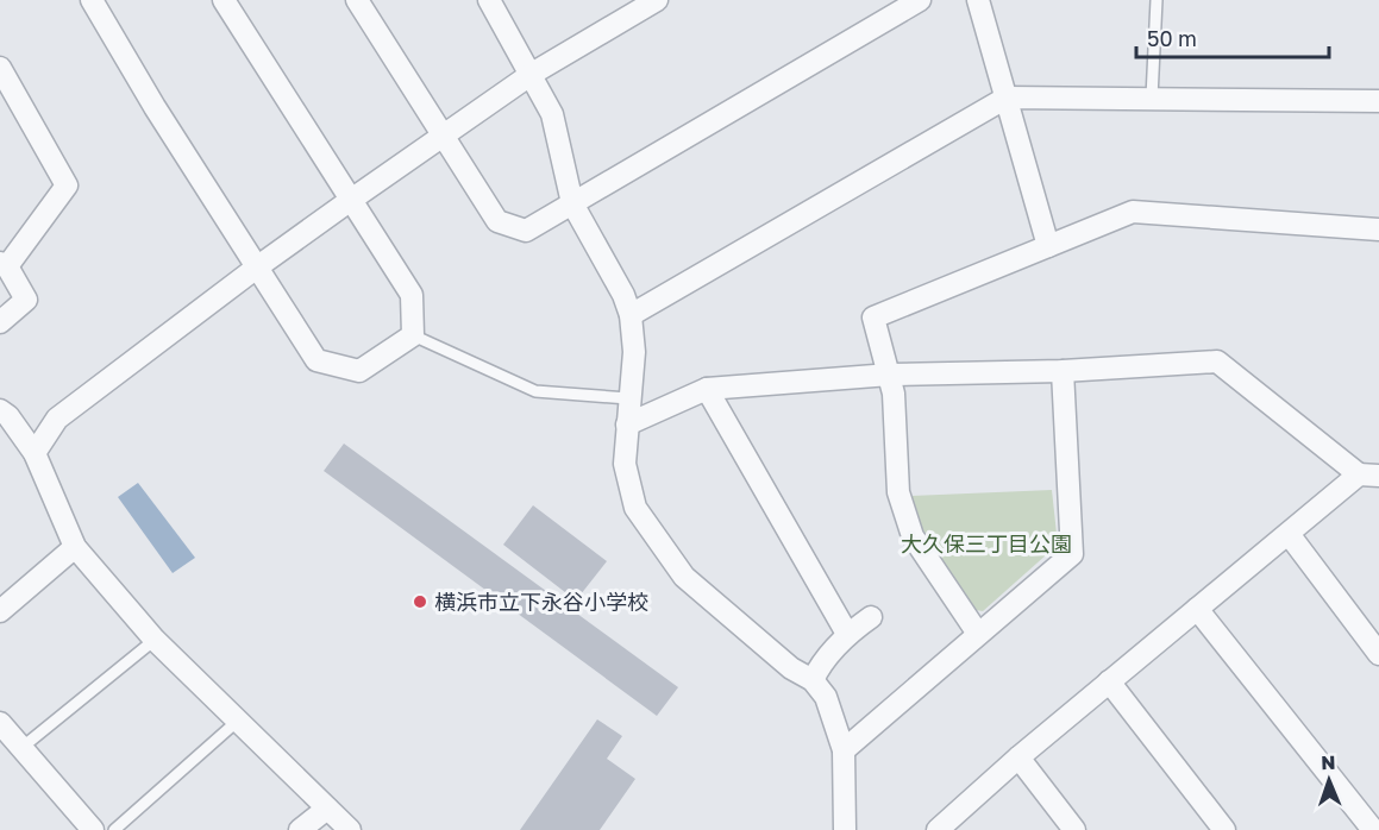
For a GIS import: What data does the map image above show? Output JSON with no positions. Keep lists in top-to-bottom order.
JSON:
{
  "parks": ["大久保三丁目公園"],
  "places": ["横浜市立下永谷小学校"],
  "scale_bar": "50 m",
  "north": "top"
}
